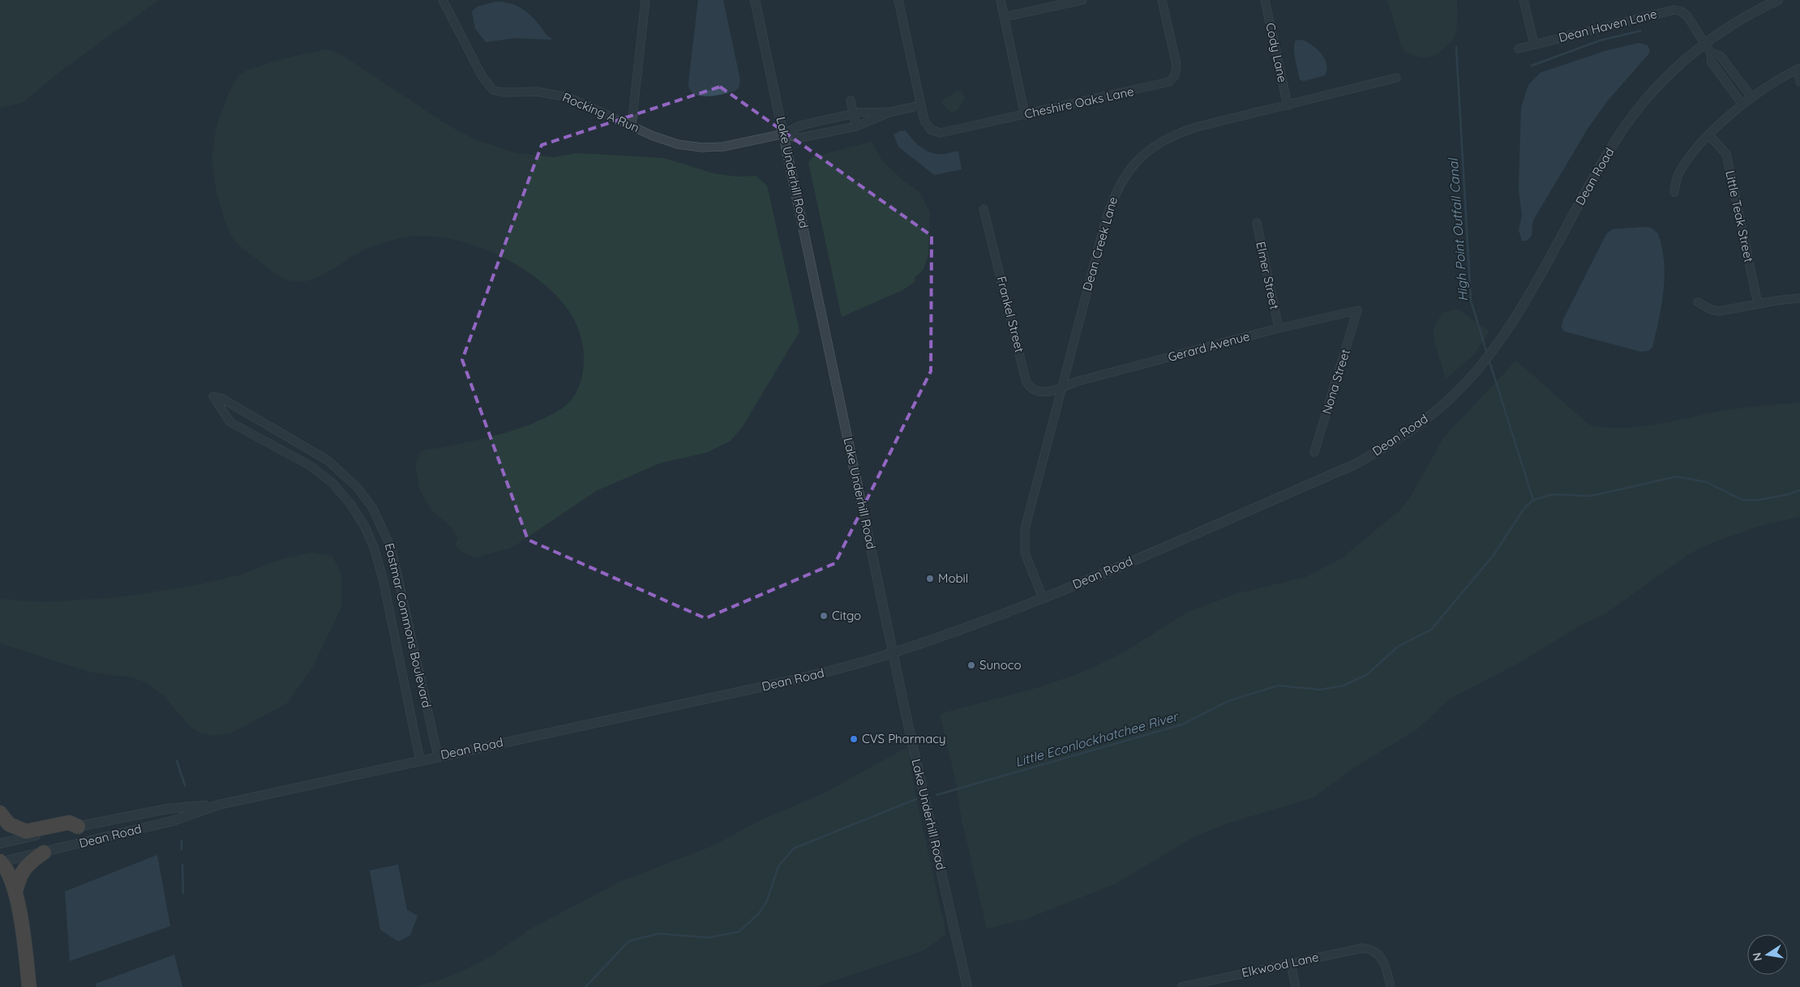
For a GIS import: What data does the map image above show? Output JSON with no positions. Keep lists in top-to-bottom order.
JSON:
{
  "streets": {
    "street": [
      "Dean Haven Lane",
      "Cody Lane",
      "Cheshire Oaks Lane",
      "Rocking A Run",
      "Lake Underhill Road",
      "Dean Road",
      "Little Teak Street",
      "Dean Creek Lane",
      "Elmer Street",
      "Frankel Street",
      "Gerard Avenue",
      "Nona Street",
      "Eastmar Commons Boulevard",
      "Elkwood Lane"
    ]
  },
  "crossings": [
    ["Dean Haven Lane", "Dean Road"],
    ["Cody Lane", "Dean Creek Lane"],
    ["Cheshire Oaks Lane", "Rocking A Run"],
    ["Rocking A Run", "Lake Underhill Road"],
    ["Lake Underhill Road", "Dean Road"],
    ["Dean Road", "Dean Creek Lane"],
    ["Dean Road", "Eastmar Commons Boulevard"],
    ["Dean Creek Lane", "Frankel Street"],
    ["Dean Creek Lane", "Gerard Avenue"],
    ["Elmer Street", "Gerard Avenue"],
    ["Frankel Street", "Gerard Avenue"],
    ["Gerard Avenue", "Nona Street"]
  ],
  "water": ["High Point Outfall Canal", "Little Econlockhatchee River"],
  "places": [
    "Mobil",
    "Citgo",
    "Sunoco",
    "CVS Pharmacy"
  ],
  "north": "left"
}
